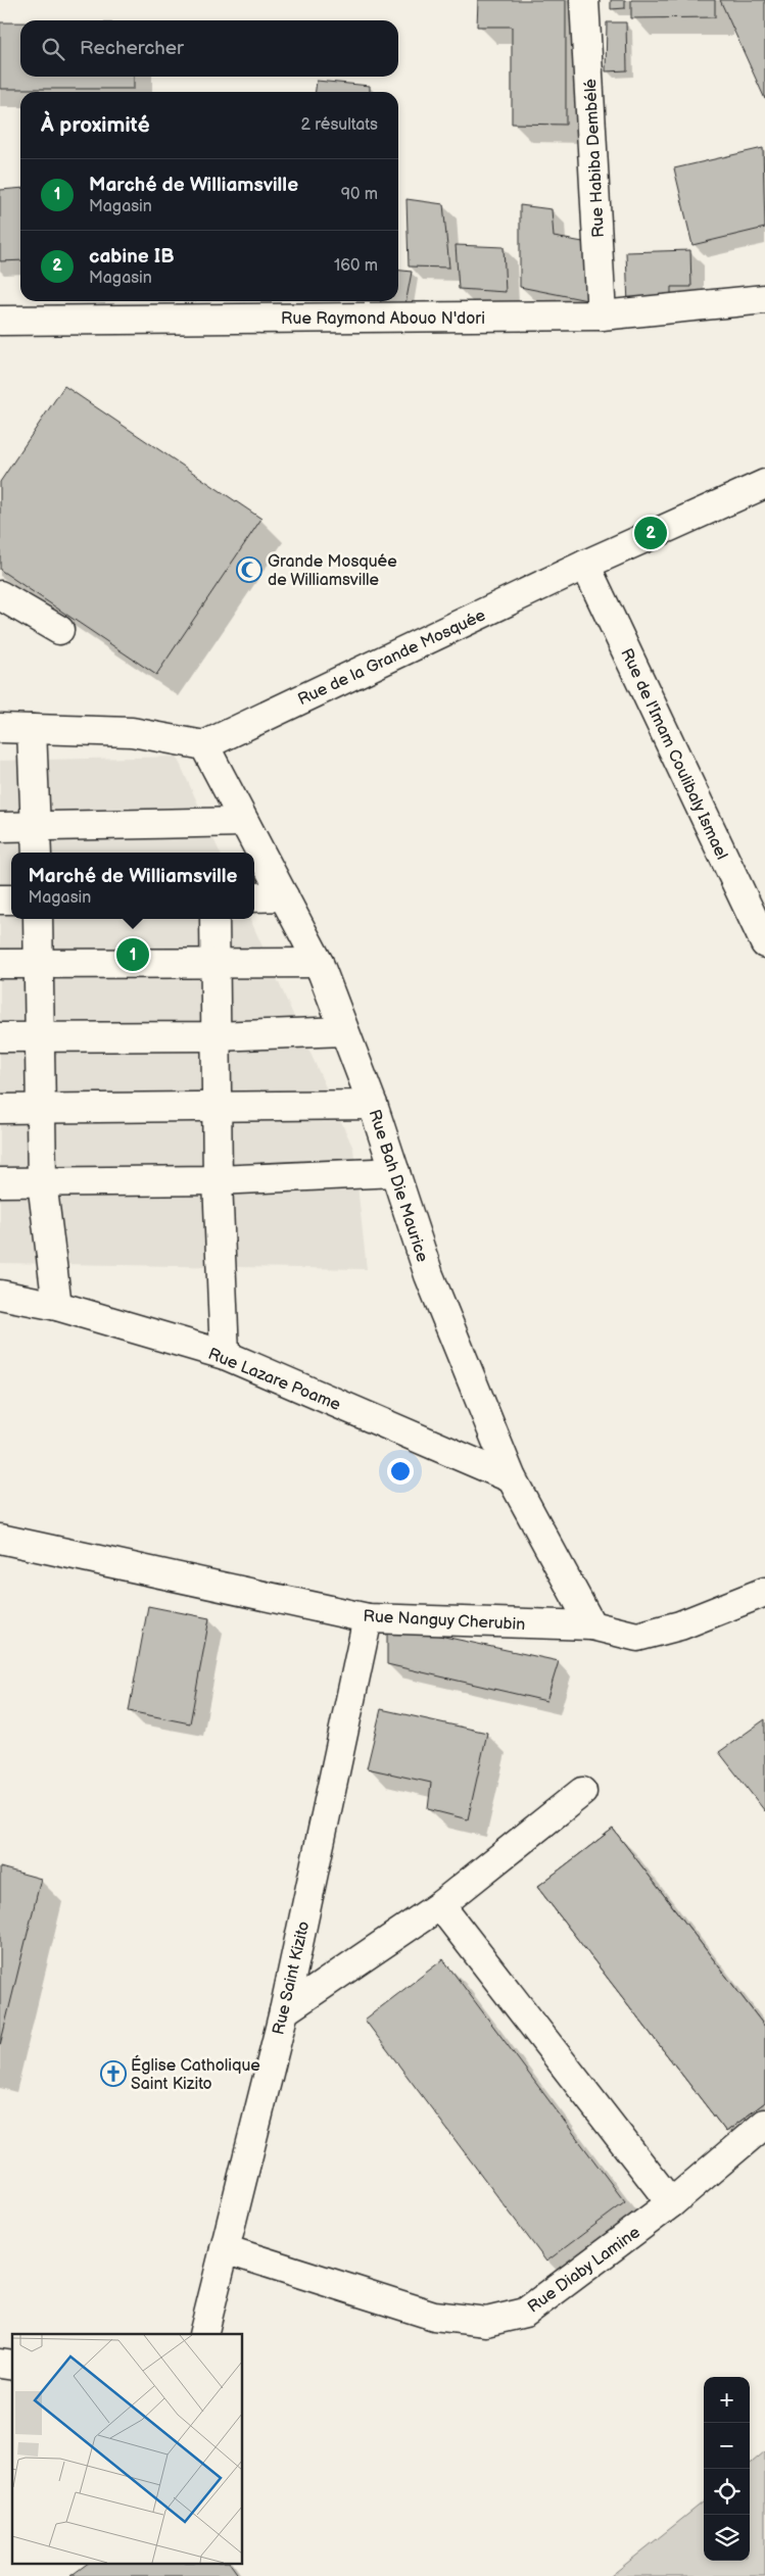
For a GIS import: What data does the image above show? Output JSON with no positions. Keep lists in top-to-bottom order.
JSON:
{
  "streets": {
    "street": [
      "Rue Habiba Dembélé",
      "Rue Raymond Abouo N'dori",
      "Rue de la Grande Mosquée",
      "Rue de l'Imam Coulibaly Ismael",
      "Rue Bah Die Maurice",
      "Rue Lazare Poame",
      "Rue Nanguy Cherubin",
      "Rue Saint Kizito",
      "Rue Diaby Lamine"
    ]
  },
  "crossings": [
    ["Rue Habiba Dembélé", "Rue Raymond Abouo N'dori"],
    ["Rue de la Grande Mosquée", "Rue de l'Imam Coulibaly Ismael"],
    ["Rue de la Grande Mosquée", "Rue Bah Die Maurice"],
    ["Rue Bah Die Maurice", "Rue Lazare Poame"],
    ["Rue Bah Die Maurice", "Rue Nanguy Cherubin"],
    ["Rue Nanguy Cherubin", "Rue Saint Kizito"],
    ["Rue Saint Kizito", "Rue Diaby Lamine"]
  ],
  "places": {
    "mosque": ["Grande Mosquée de Williamsville"],
    "church": ["Église Catholique Saint Kizito"]
  },
  "page": {
    "search": "Rechercher",
    "heading": ["À proximité", "2 résultats"],
    "list": [
      {
        "mark": "1",
        "name": "Marché de Williamsville",
        "note": "Magasin",
        "value": "90 m"
      },
      {
        "mark": "2",
        "name": "cabine IB",
        "note": "Magasin",
        "value": "160 m"
      }
    ],
    "pins": ["2", "1"],
    "popup": ["Marché de Williamsville", "Magasin"],
    "map_buttons": ["+", "−"]
  }
}
